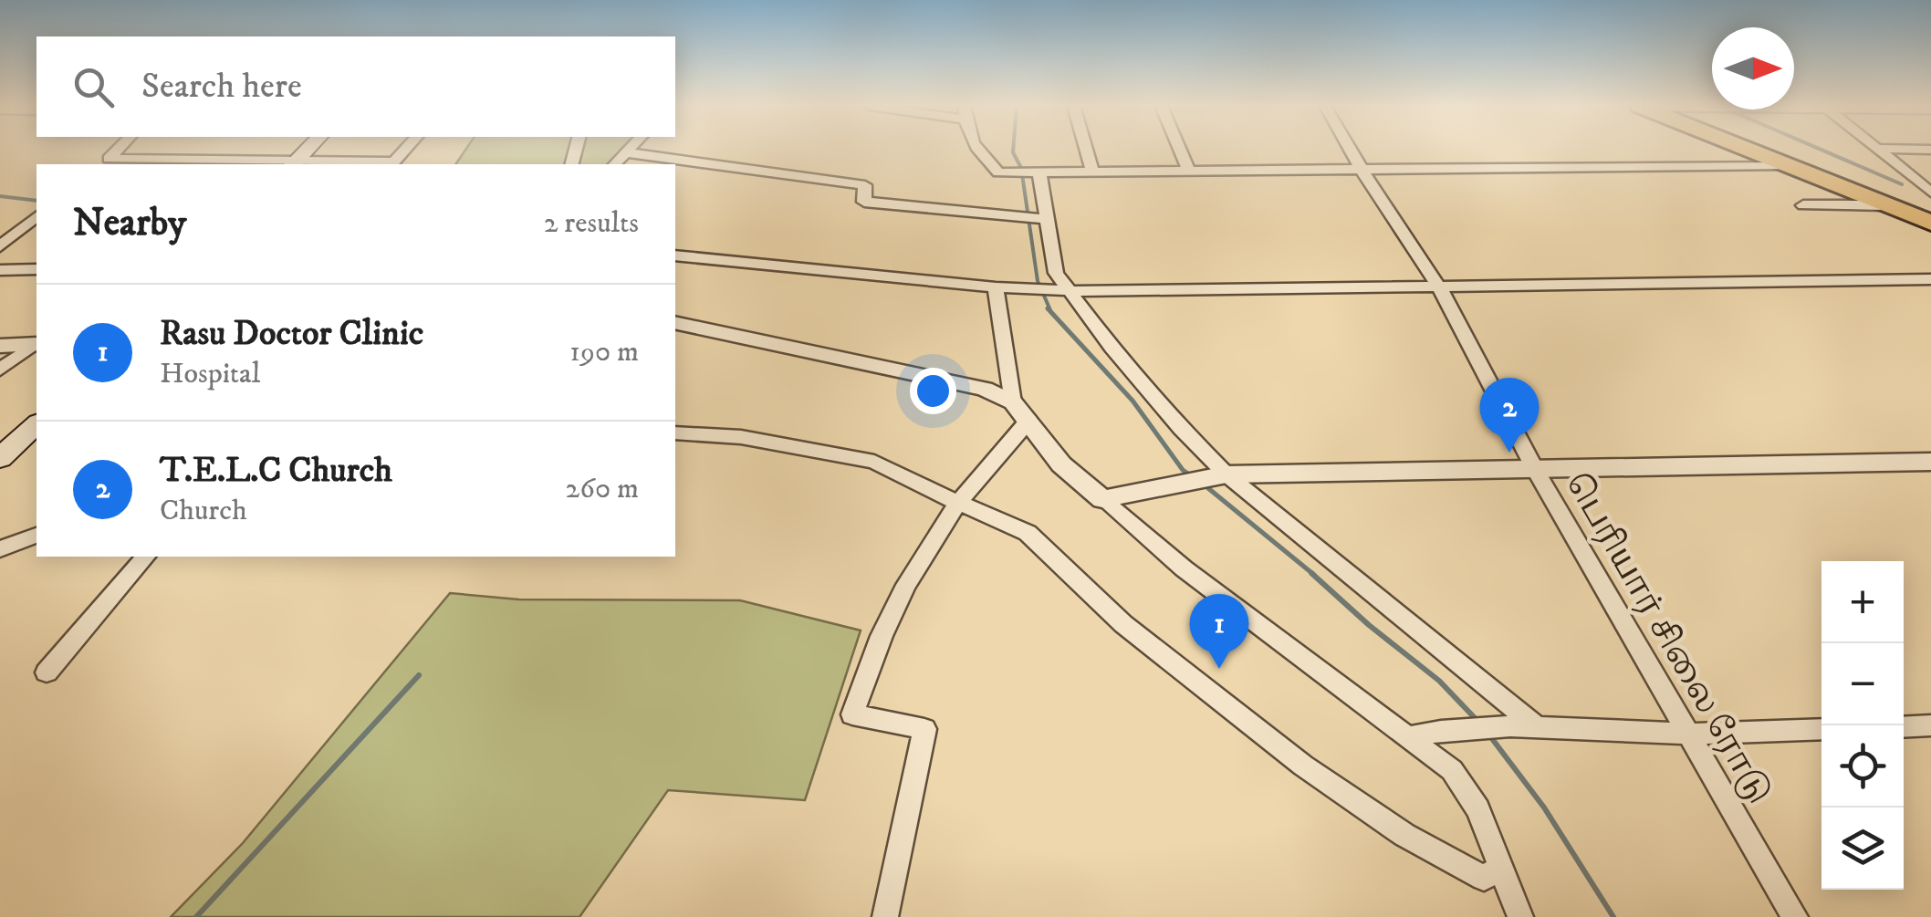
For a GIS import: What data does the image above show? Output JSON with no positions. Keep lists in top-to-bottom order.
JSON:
{
  "streets": {
    "street": ["பெரியார் சிலை ரோடு"]
  },
  "north": "right",
  "page": {
    "search": "Search here",
    "heading": ["Nearby", "2 results"],
    "list": [
      {
        "mark": "1",
        "name": "Rasu Doctor Clinic",
        "note": "Hospital",
        "value": "190 m"
      },
      {
        "mark": "2",
        "name": "T.E.L.C Church",
        "note": "Church",
        "value": "260 m"
      }
    ],
    "pins": ["2", "1"],
    "map_buttons": ["+", "−"]
  }
}
